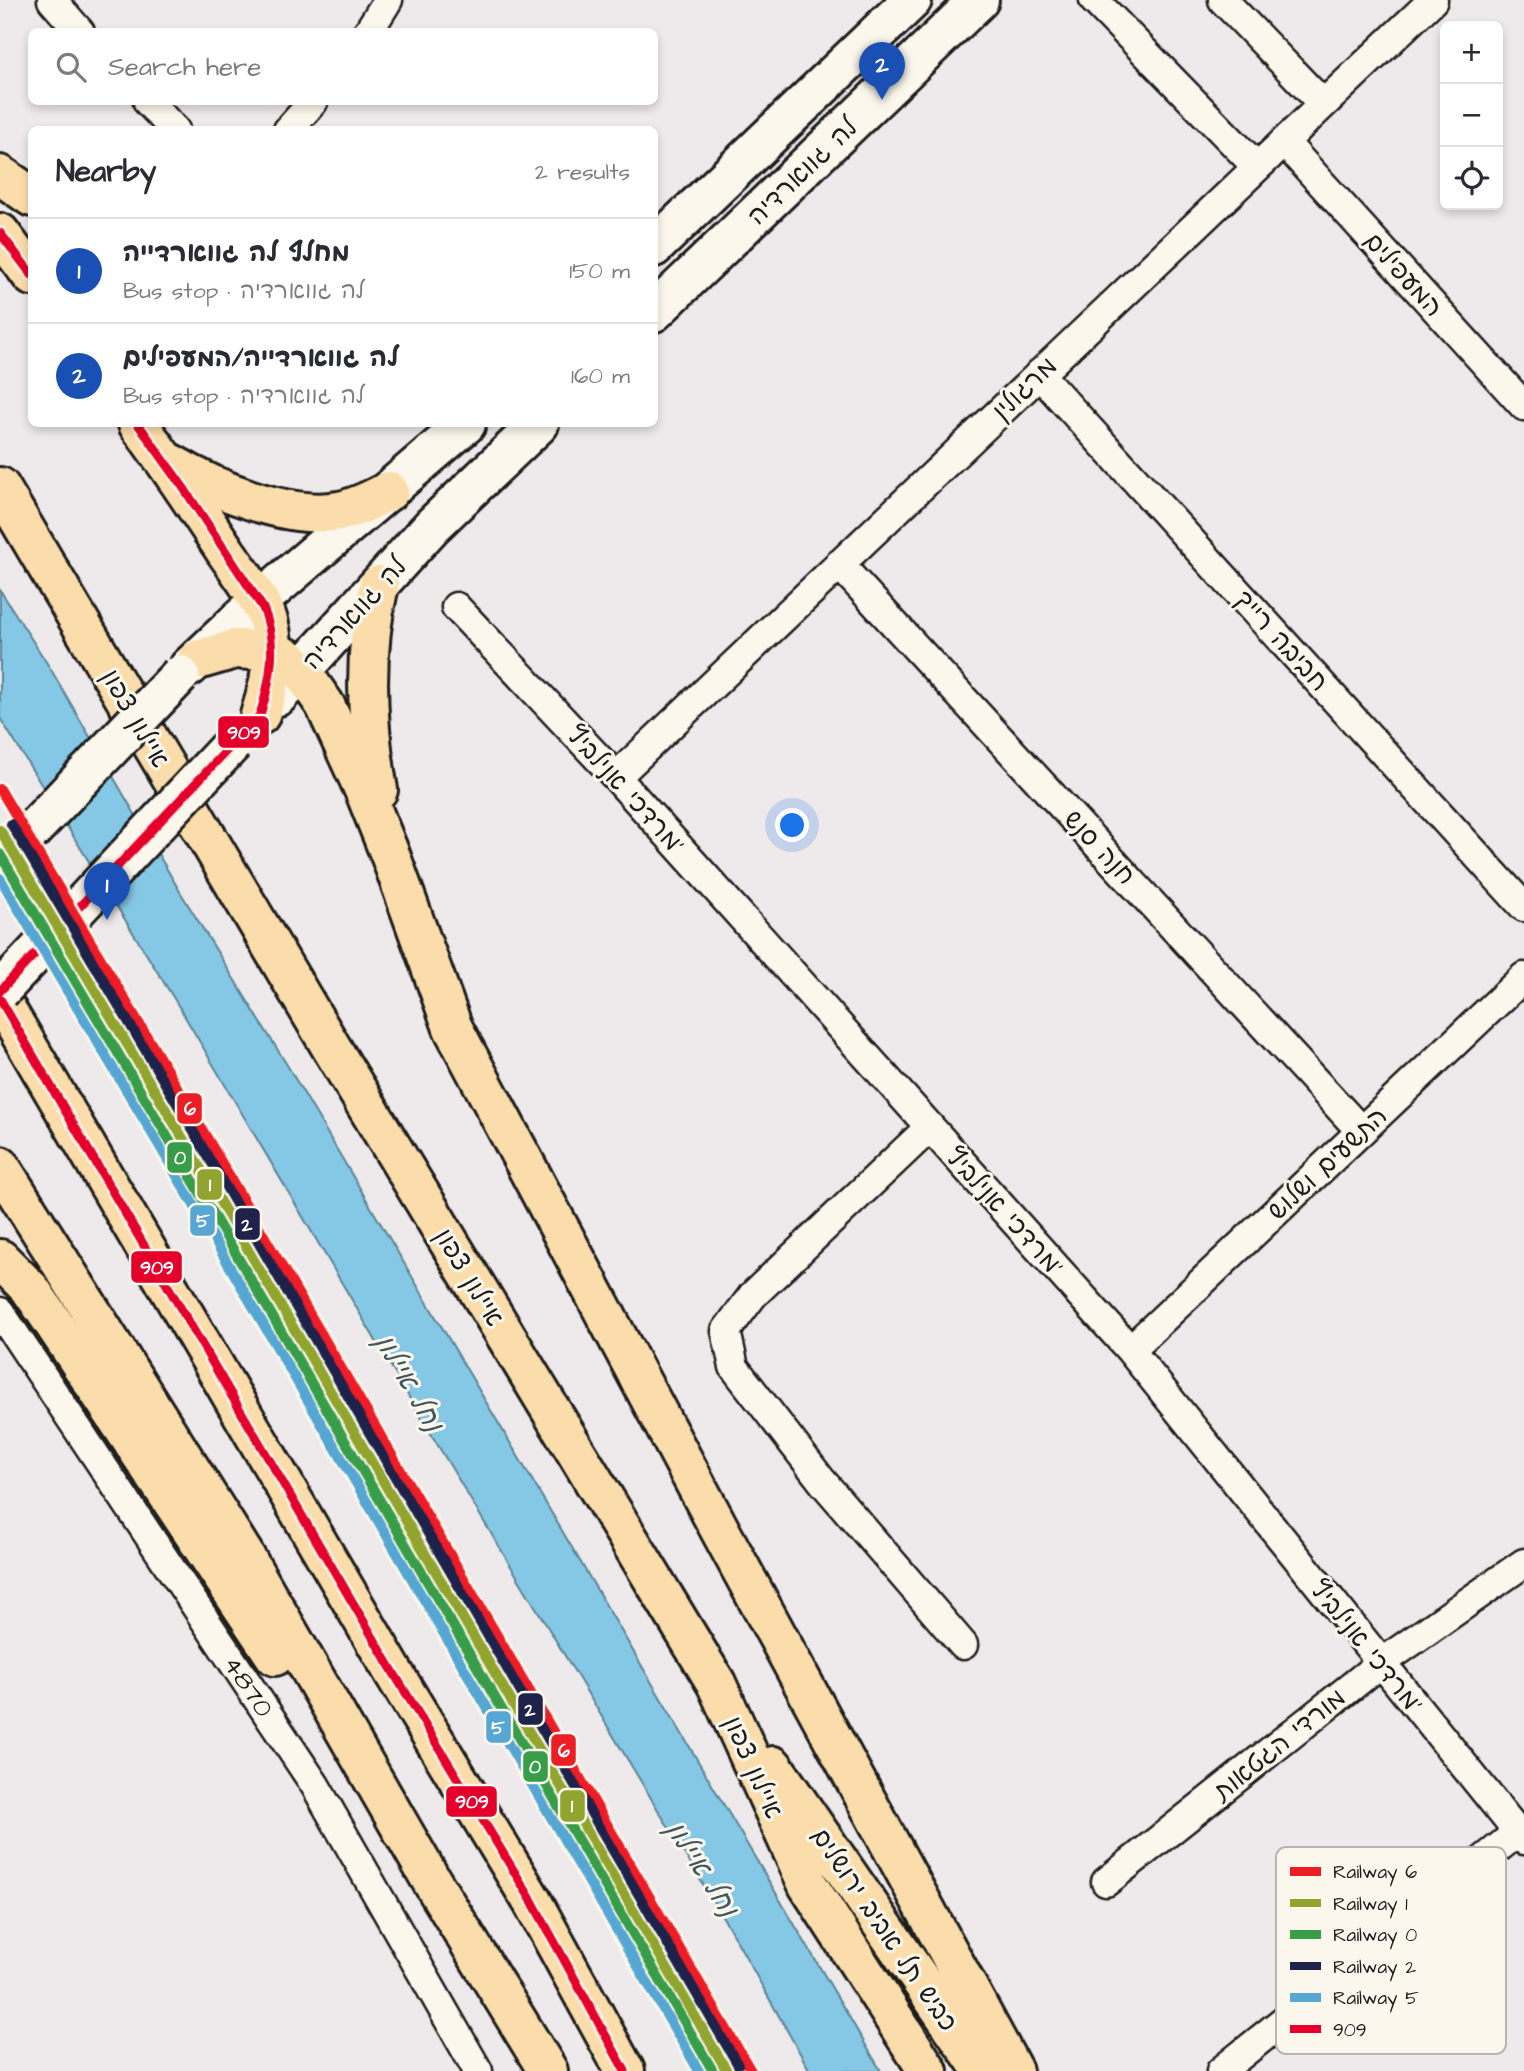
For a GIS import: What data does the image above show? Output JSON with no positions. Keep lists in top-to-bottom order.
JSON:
{
  "streets": {
    "highway": ["איילון צפון", "כביש תל אביב ירושלים"],
    "main road": ["לה גווארדיה"],
    "street": [
      "המעפילים",
      "מרגולין",
      "חביבה רייך",
      "מרדכי אנילביץ'",
      "חנה סנש",
      "התשעים ושלוש",
      "4870",
      "מורדי הגטאות"
    ]
  },
  "crossings": [
    ["המעפילים", "מרגולין"],
    ["מרגולין", "חביבה רייך"],
    ["מרגולין", "מרדכי אנילביץ'"],
    ["מרגולין", "חנה סנש"],
    ["איילון צפון", "כביש תל אביב ירושלים"],
    ["מרדכי אנילביץ'", "התשעים ושלוש"],
    ["מרדכי אנילביץ'", "מורדי הגטאות"],
    ["חנה סנש", "התשעים ושלוש"]
  ],
  "water": ["נחל איילון"],
  "lines": [
    "transit line 909",
    "rail line 6",
    "rail line 2",
    "rail line 1",
    "rail line 0",
    "rail line 5"
  ],
  "legend": [
    "Railway 6",
    "Railway 1",
    "Railway 0",
    "Railway 2",
    "Railway 5",
    "909"
  ],
  "page": {
    "map_buttons": ["+", "−"],
    "search": "Search here",
    "pins": ["2", "1"],
    "heading": ["Nearby", "2 results"],
    "list": [
      {
        "mark": "1",
        "name": "מחלף לה גווארדייה",
        "note": "Bus stop · לה גווארדיה",
        "value": "150 m"
      },
      {
        "mark": "2",
        "name": "לה גווארדייה/המעפילים",
        "note": "Bus stop · לה גווארדיה",
        "value": "160 m"
      }
    ]
  }
}
